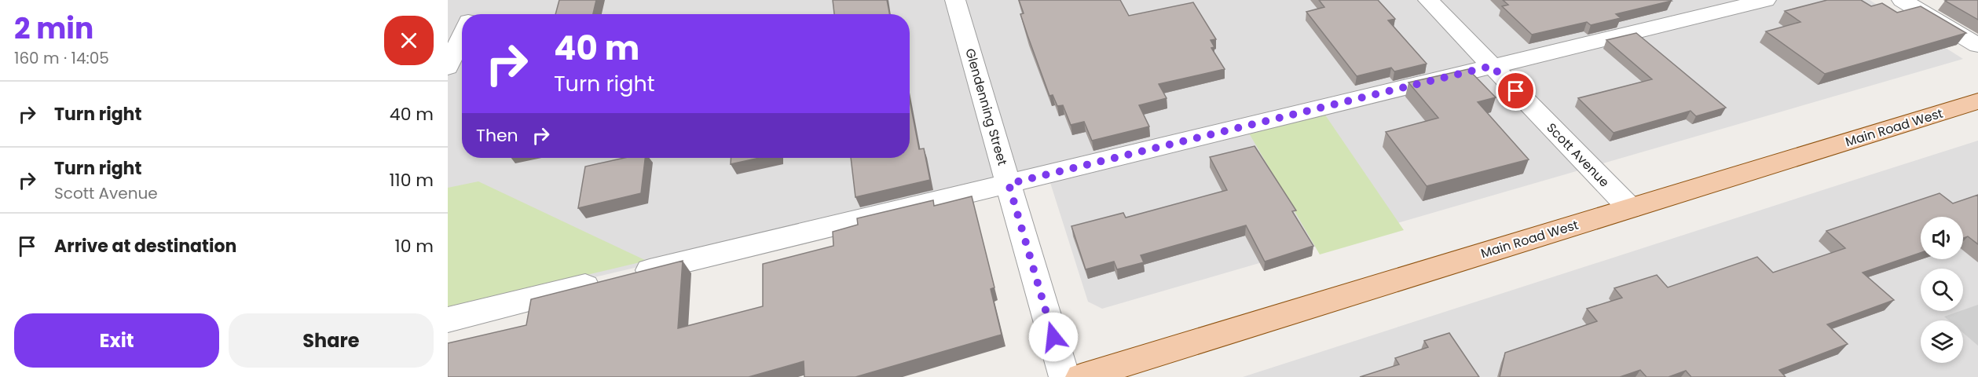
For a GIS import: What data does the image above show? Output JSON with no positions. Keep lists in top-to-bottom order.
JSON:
{
  "streets": {
    "main road": ["Main Road West"],
    "street": ["Glendenning Street", "Scott Avenue"]
  },
  "crossings": [
    ["Main Road West", "Scott Avenue"]
  ],
  "page": {
    "heading": ["2 min", "160 m · 14:05"],
    "turn": ["40 m", "Turn right"],
    "list": [
      {
        "name": "Turn right",
        "value": "40 m"
      },
      {
        "name": "Turn right",
        "note": "Scott Avenue",
        "value": "110 m"
      },
      {
        "name": "Arrive at destination",
        "value": "10 m"
      }
    ],
    "then": "Then",
    "buttons": ["Exit", "Share"]
  }
}
